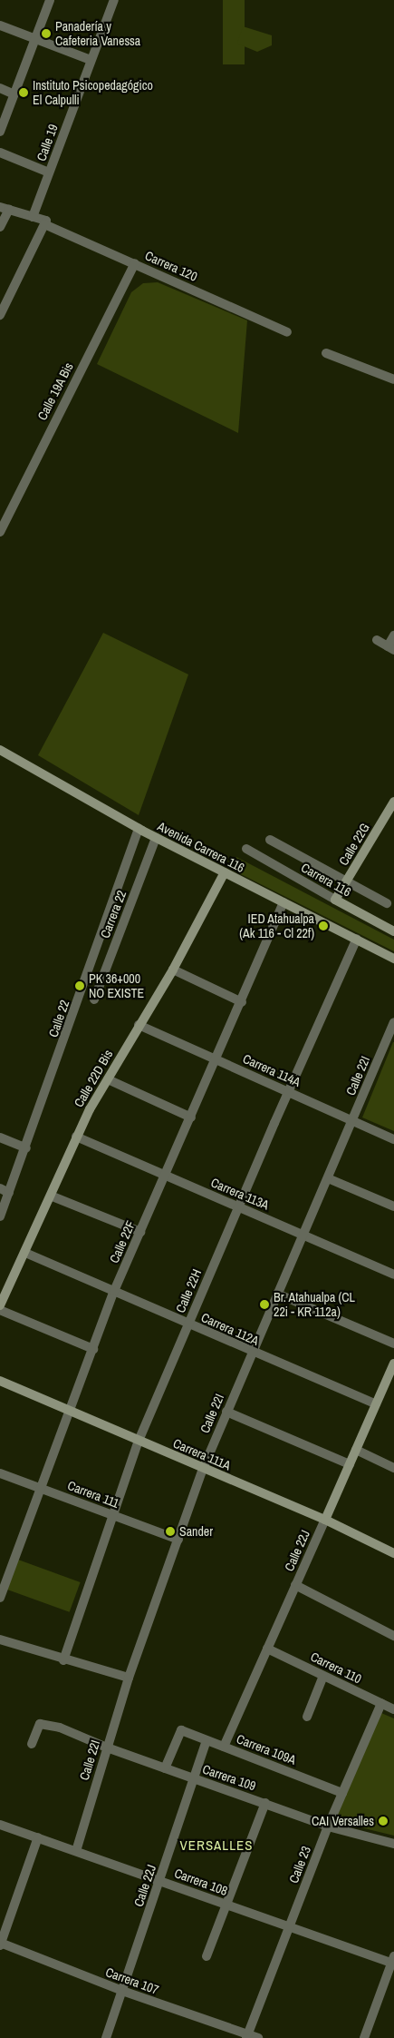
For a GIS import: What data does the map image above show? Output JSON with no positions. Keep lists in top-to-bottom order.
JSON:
{
  "streets": {
    "street": [
      "Calle 19",
      "Carrera 120",
      "Calle 19A Bis",
      "Calle 22G",
      "Avenida Carrera 116",
      "Carrera 116",
      "Carrera 22",
      "Calle 22",
      "Carrera 114A",
      "Calle 22I",
      "Calle 22D Bis",
      "Carrera 113A",
      "Calle 22F",
      "Calle 22H",
      "Carrera 112A",
      "Carrera 111A",
      "Carrera 111",
      "Calle 22J",
      "Carrera 110",
      "Carrera 109A",
      "Carrera 109",
      "Calle 23",
      "Carrera 108",
      "Carrera 107"
    ]
  },
  "crossings": [
    ["Calle 19", "Carrera 120"],
    ["Carrera 120", "Calle 19A Bis"],
    ["Calle 22G", "Carrera 116"],
    ["Avenida Carrera 116", "Carrera 22"],
    ["Avenida Carrera 116", "Calle 22"],
    ["Avenida Carrera 116", "Calle 22D Bis"],
    ["Avenida Carrera 116", "Calle 22F"],
    ["Avenida Carrera 116", "Calle 22H"],
    ["Carrera 114A", "Calle 22I"],
    ["Carrera 114A", "Calle 22D Bis"],
    ["Carrera 114A", "Calle 22F"],
    ["Carrera 114A", "Calle 22H"],
    ["Calle 22I", "Carrera 113A"],
    ["Calle 22I", "Carrera 112A"],
    ["Calle 22I", "Carrera 111A"],
    ["Calle 22I", "Carrera 111"],
    ["Calle 22I", "Carrera 109"],
    ["Calle 22I", "Carrera 108"],
    ["Calle 22D Bis", "Carrera 113A"],
    ["Calle 22D Bis", "Carrera 112A"],
    ["Carrera 113A", "Calle 22F"],
    ["Carrera 113A", "Calle 22H"],
    ["Calle 22F", "Carrera 112A"],
    ["Calle 22F", "Carrera 111A"],
    ["Calle 22F", "Carrera 111"],
    ["Calle 22H", "Carrera 112A"],
    ["Calle 22H", "Carrera 111A"],
    ["Calle 22H", "Carrera 111"],
    ["Carrera 112A", "Calle 22J"],
    ["Carrera 111A", "Calle 22J"],
    ["Calle 22J", "Carrera 110"],
    ["Calle 22J", "Carrera 109A"],
    ["Calle 22J", "Carrera 109"],
    ["Calle 22J", "Carrera 108"],
    ["Calle 22J", "Carrera 107"],
    ["Carrera 110", "Calle 23"],
    ["Carrera 109A", "Carrera 109"],
    ["Carrera 109A", "Calle 23"],
    ["Carrera 109", "Calle 23"],
    ["Calle 23", "Carrera 108"],
    ["Calle 23", "Carrera 107"]
  ],
  "districts": ["VERSALLES"],
  "places": [
    "Panadería y Cafeteria Vanessa",
    "Instituto Psicopedagógico El Calpulli",
    "IED Atahualpa (Ak 116 - Cl 22f)",
    "PK 36+000 NO EXISTE",
    "Br. Atahualpa (CL 22i - KR 112a)",
    "Sander",
    "CAI Versalles"
  ]
}
